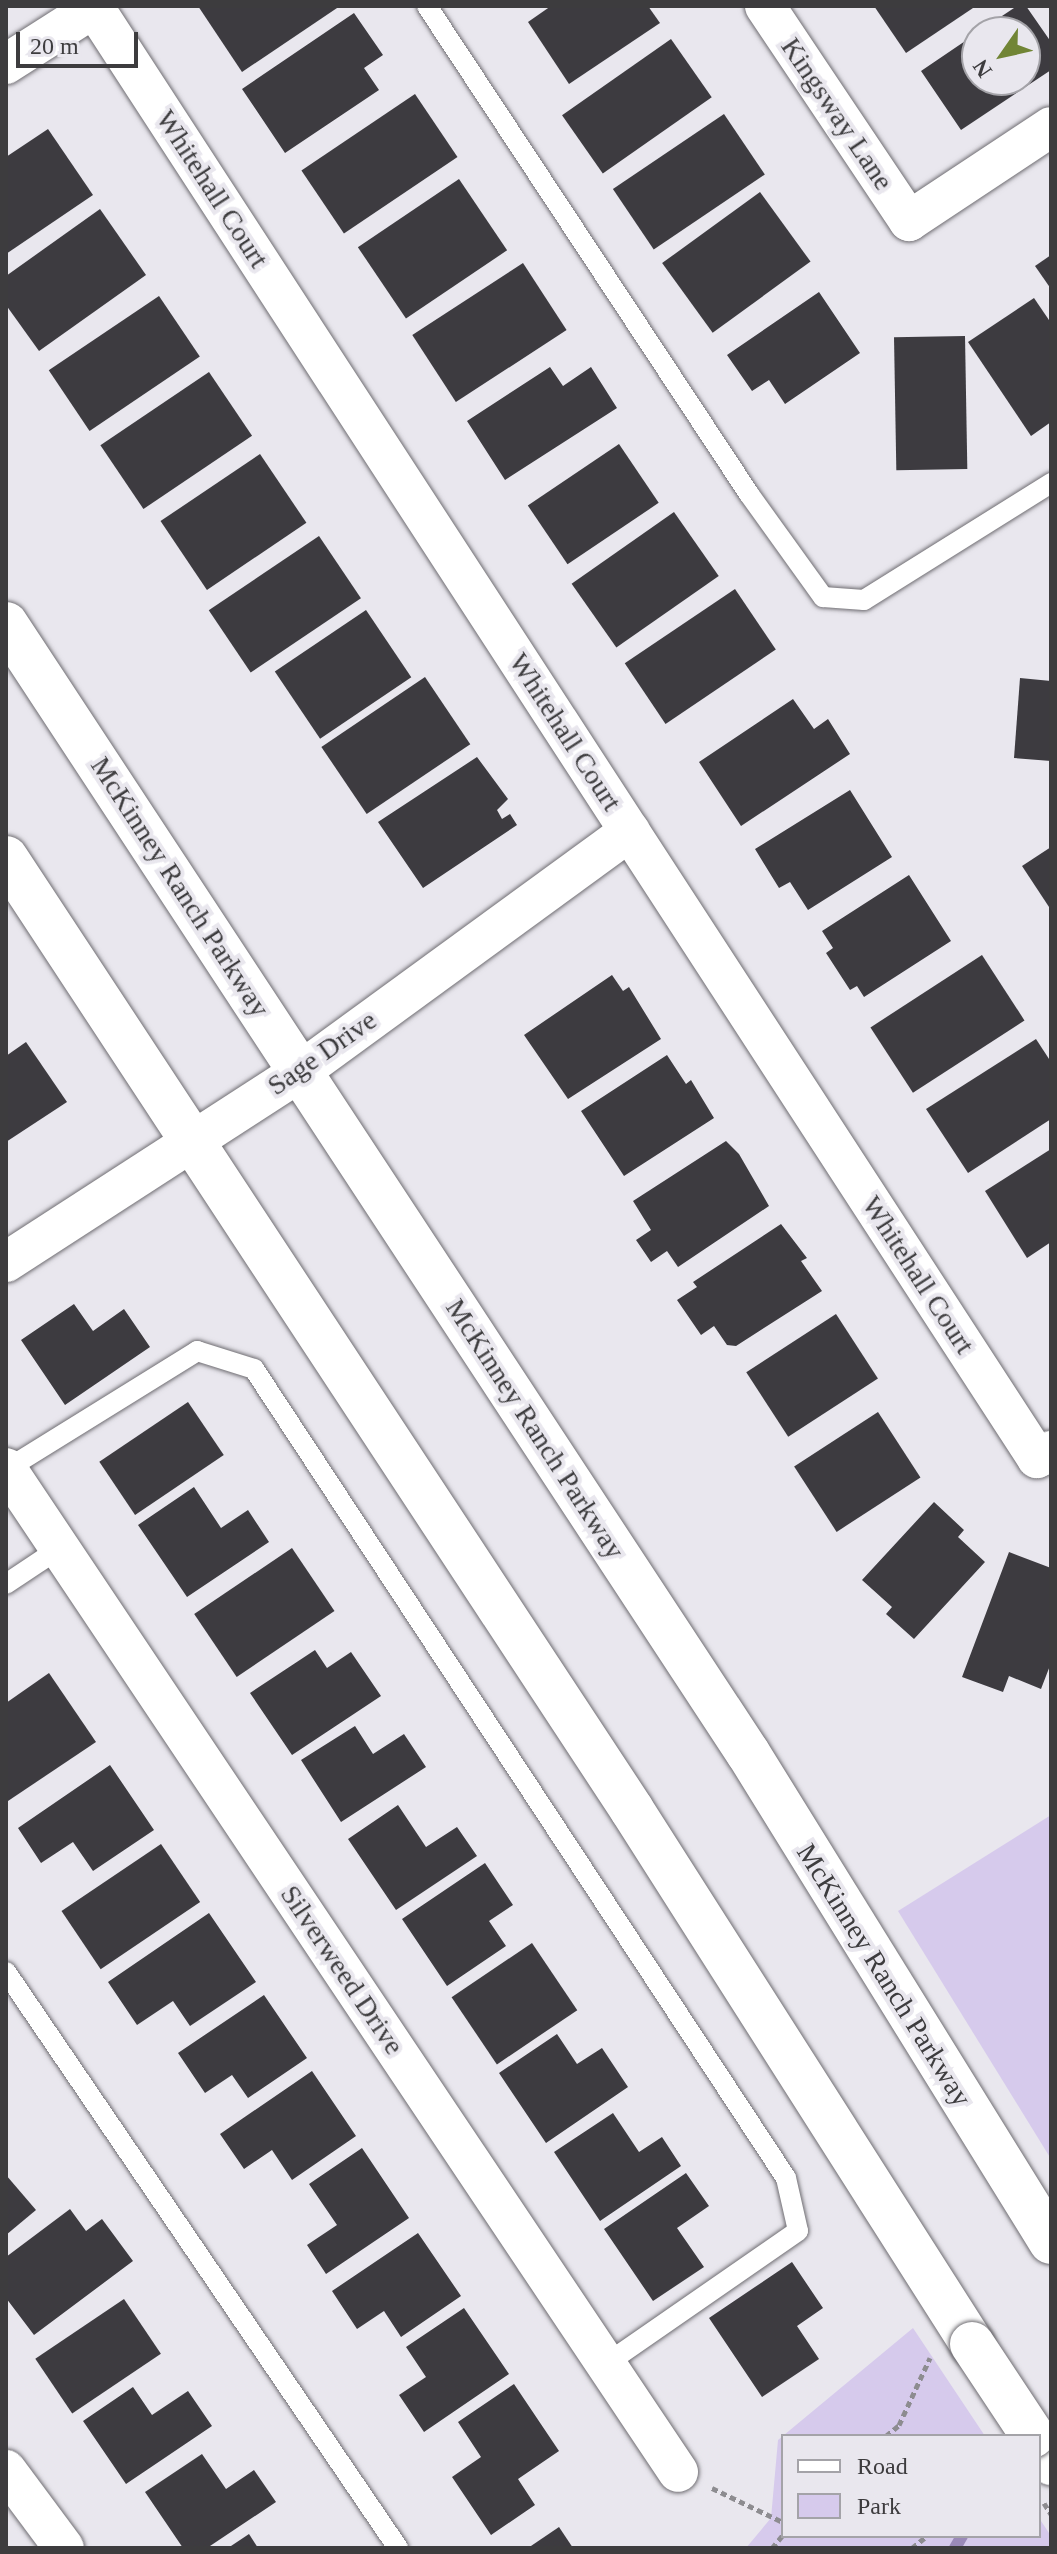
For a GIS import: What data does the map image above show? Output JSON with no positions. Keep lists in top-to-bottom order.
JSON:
{
  "streets": {
    "main road": ["McKinney Ranch Parkway"],
    "street": [
      "Kingsway Lane",
      "Whitehall Court",
      "Sage Drive",
      "Silverweed Drive"
    ]
  },
  "crossings": [
    ["Whitehall Court", "Sage Drive"],
    ["McKinney Ranch Parkway", "Sage Drive"]
  ],
  "legend": ["Road", "Park"],
  "scale_bar": "20 m",
  "north": "bottom left"
}
